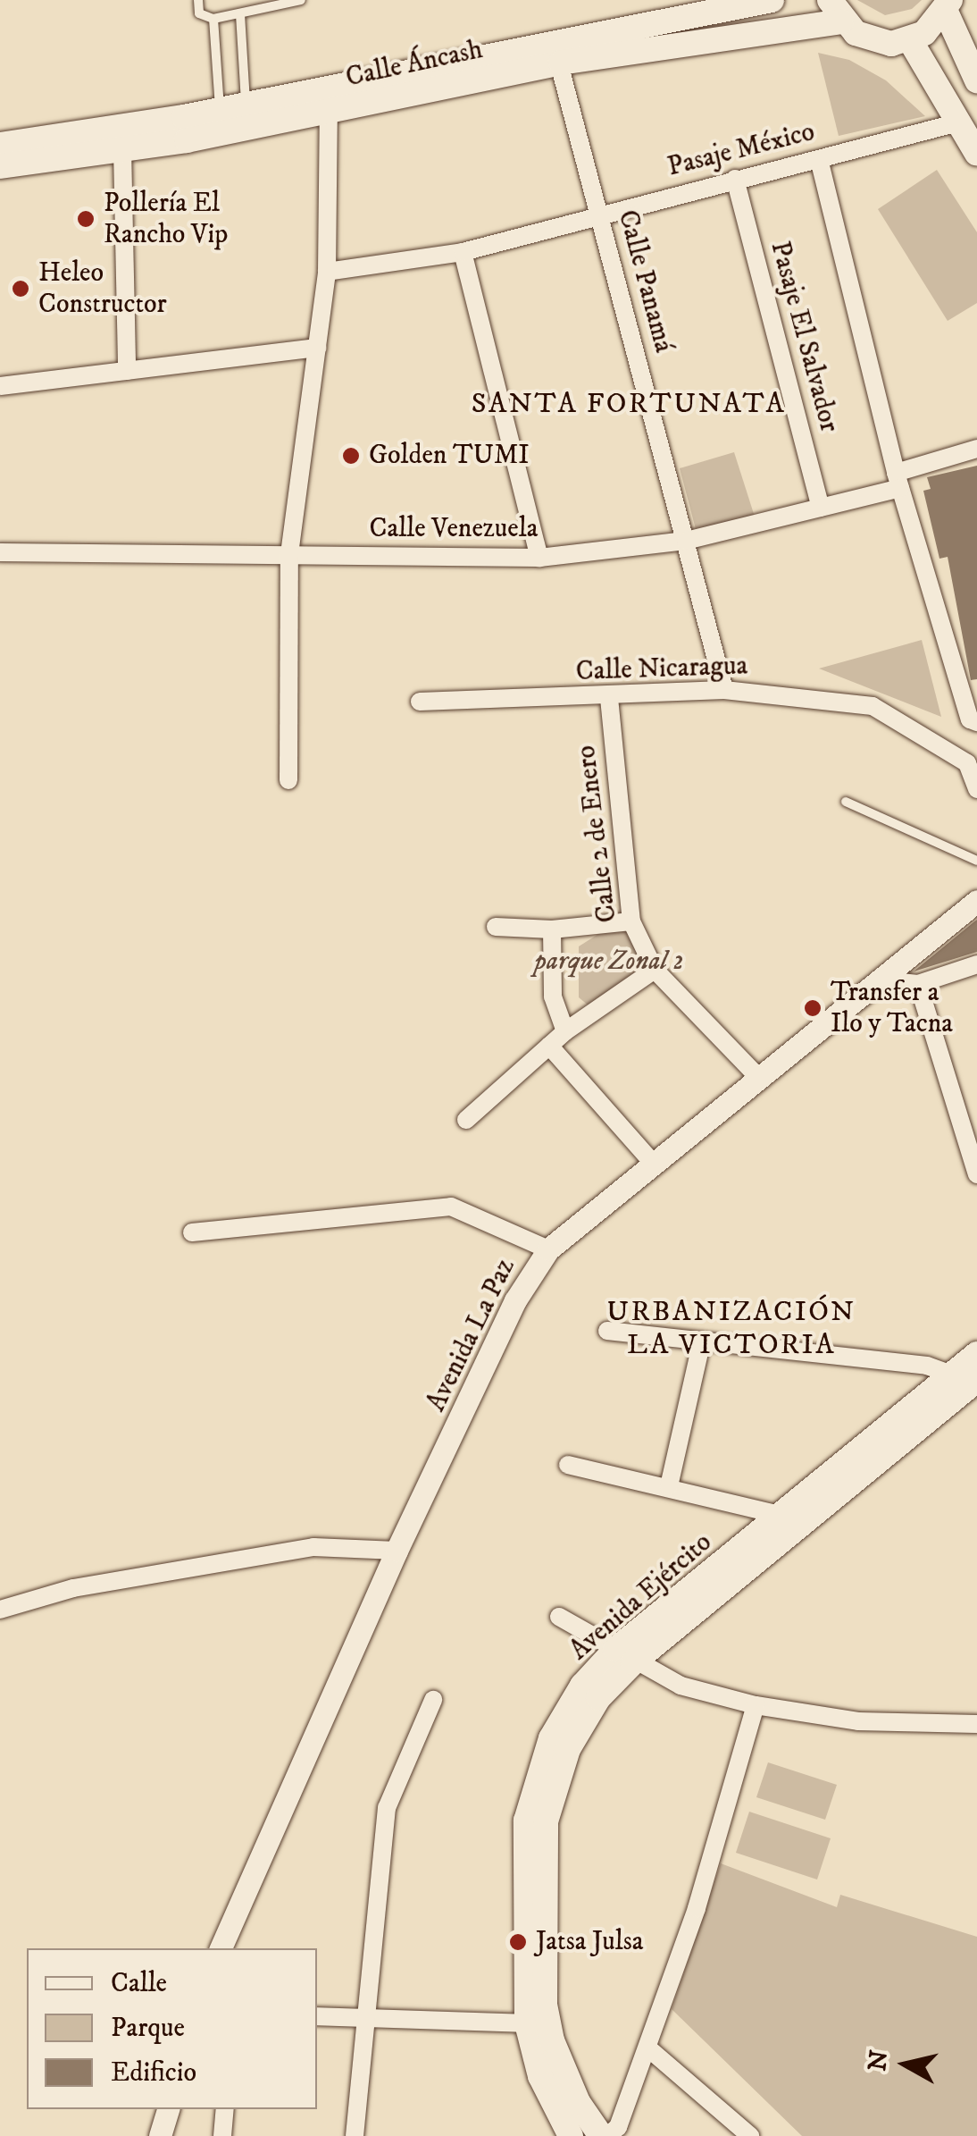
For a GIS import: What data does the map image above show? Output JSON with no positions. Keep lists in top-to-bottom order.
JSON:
{
  "streets": {
    "main road": ["Calle Áncash", "Avenida Ejército"],
    "street": [
      "Pasaje México",
      "Calle Panamá",
      "Pasaje El Salvador",
      "Calle Venezuela",
      "Calle Nicaragua",
      "Calle 2 de Enero",
      "Avenida La Paz"
    ]
  },
  "crossings": [
    ["Calle Áncash", "Calle Panamá"],
    ["Pasaje México", "Calle Panamá"],
    ["Pasaje México", "Pasaje El Salvador"],
    ["Calle Panamá", "Calle Venezuela"],
    ["Calle Panamá", "Calle Nicaragua"],
    ["Pasaje El Salvador", "Calle Venezuela"],
    ["Calle Nicaragua", "Calle 2 de Enero"],
    ["Calle 2 de Enero", "Avenida La Paz"]
  ],
  "districts": ["SANTA FORTUNATA", "URBANIZACIÓN LA VICTORIA"],
  "parks": ["parque Zonal 2"],
  "places": [
    "Pollería El Rancho Vip",
    "Heleo Constructor",
    "Golden TUMI",
    "Transfer a Ilo y Tacna",
    "Jatsa Julsa"
  ],
  "legend": ["Calle", "Parque", "Edificio"],
  "north": "left"
}
